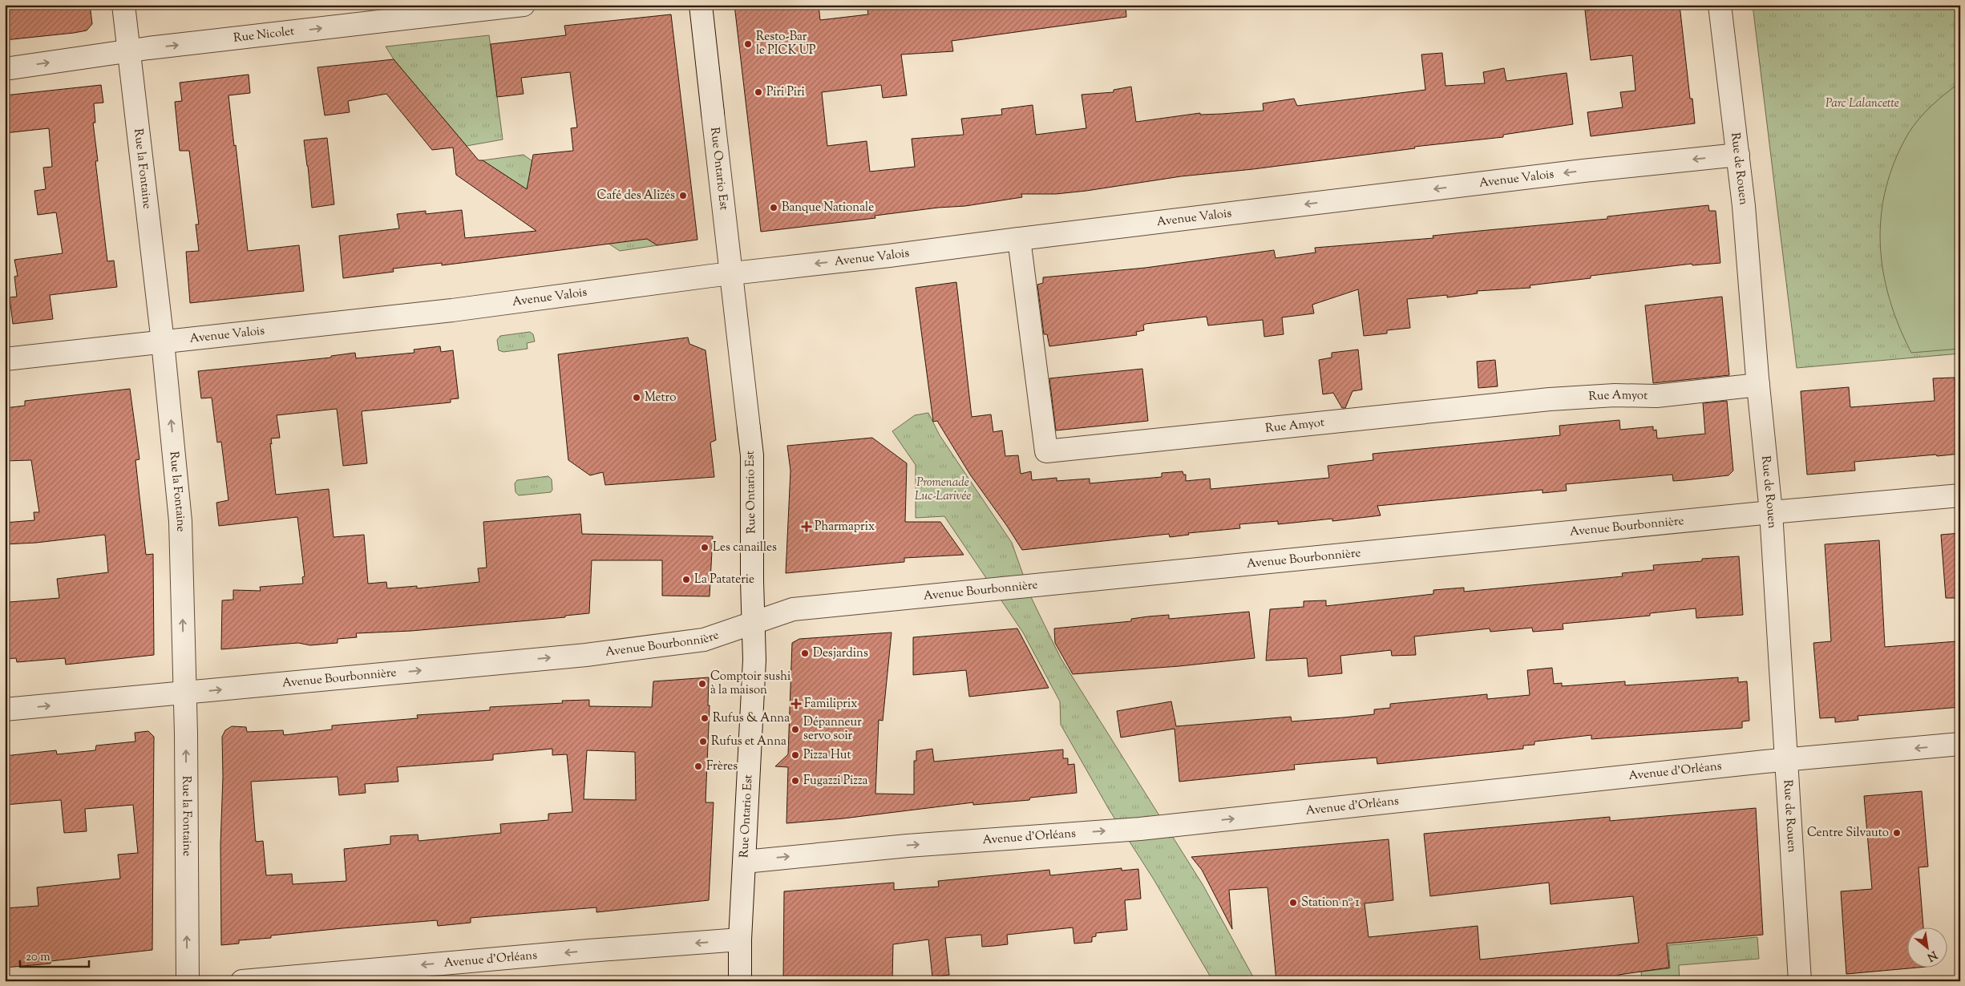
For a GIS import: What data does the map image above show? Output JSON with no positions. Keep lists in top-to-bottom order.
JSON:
{
  "streets": {
    "street": [
      "Rue Nicolet",
      "Rue la Fontaine",
      "Rue Ontario Est",
      "Rue de Rouen",
      "Avenue Valois",
      "Rue Amyot",
      "Avenue Bourbonnière",
      "Avenue d'Orléans"
    ]
  },
  "crossings": [
    ["Rue Nicolet", "Rue la Fontaine"],
    ["Rue la Fontaine", "Avenue Valois"],
    ["Rue la Fontaine", "Avenue Bourbonnière"],
    ["Rue Ontario Est", "Avenue Valois"],
    ["Rue Ontario Est", "Avenue Bourbonnière"],
    ["Rue Ontario Est", "Avenue d'Orléans"],
    ["Rue de Rouen", "Avenue Valois"],
    ["Rue de Rouen", "Rue Amyot"],
    ["Rue de Rouen", "Avenue Bourbonnière"],
    ["Rue de Rouen", "Avenue d'Orléans"],
    ["Avenue Valois", "Rue Amyot"]
  ],
  "one_way": [
    "Rue Nicolet",
    "Rue la Fontaine",
    "Avenue Valois",
    "Avenue Bourbonnière"
  ],
  "parks": ["Parc Lalancette", "Promenade Luc-Larivée"],
  "places": {
    "other": [
      "Resto-Bar le PICK UP",
      "Piri Piri",
      "Café des Alizés",
      "Banque Nationale",
      "Metro",
      "Les canailles",
      "La Pataterie",
      "Desjardins",
      "Comptoir sushi à la maison",
      "Rufus & Anna",
      "Dépanneur servo soir",
      "Rufus et Anna",
      "Pizza Hut",
      "Frères",
      "Fugazzi Pizza",
      "Centre Silvauto",
      "Station nº 1"
    ],
    "health": ["Pharmaprix", "Familiprix"]
  },
  "scale_bar": "20 m",
  "north": "bottom right"
}
